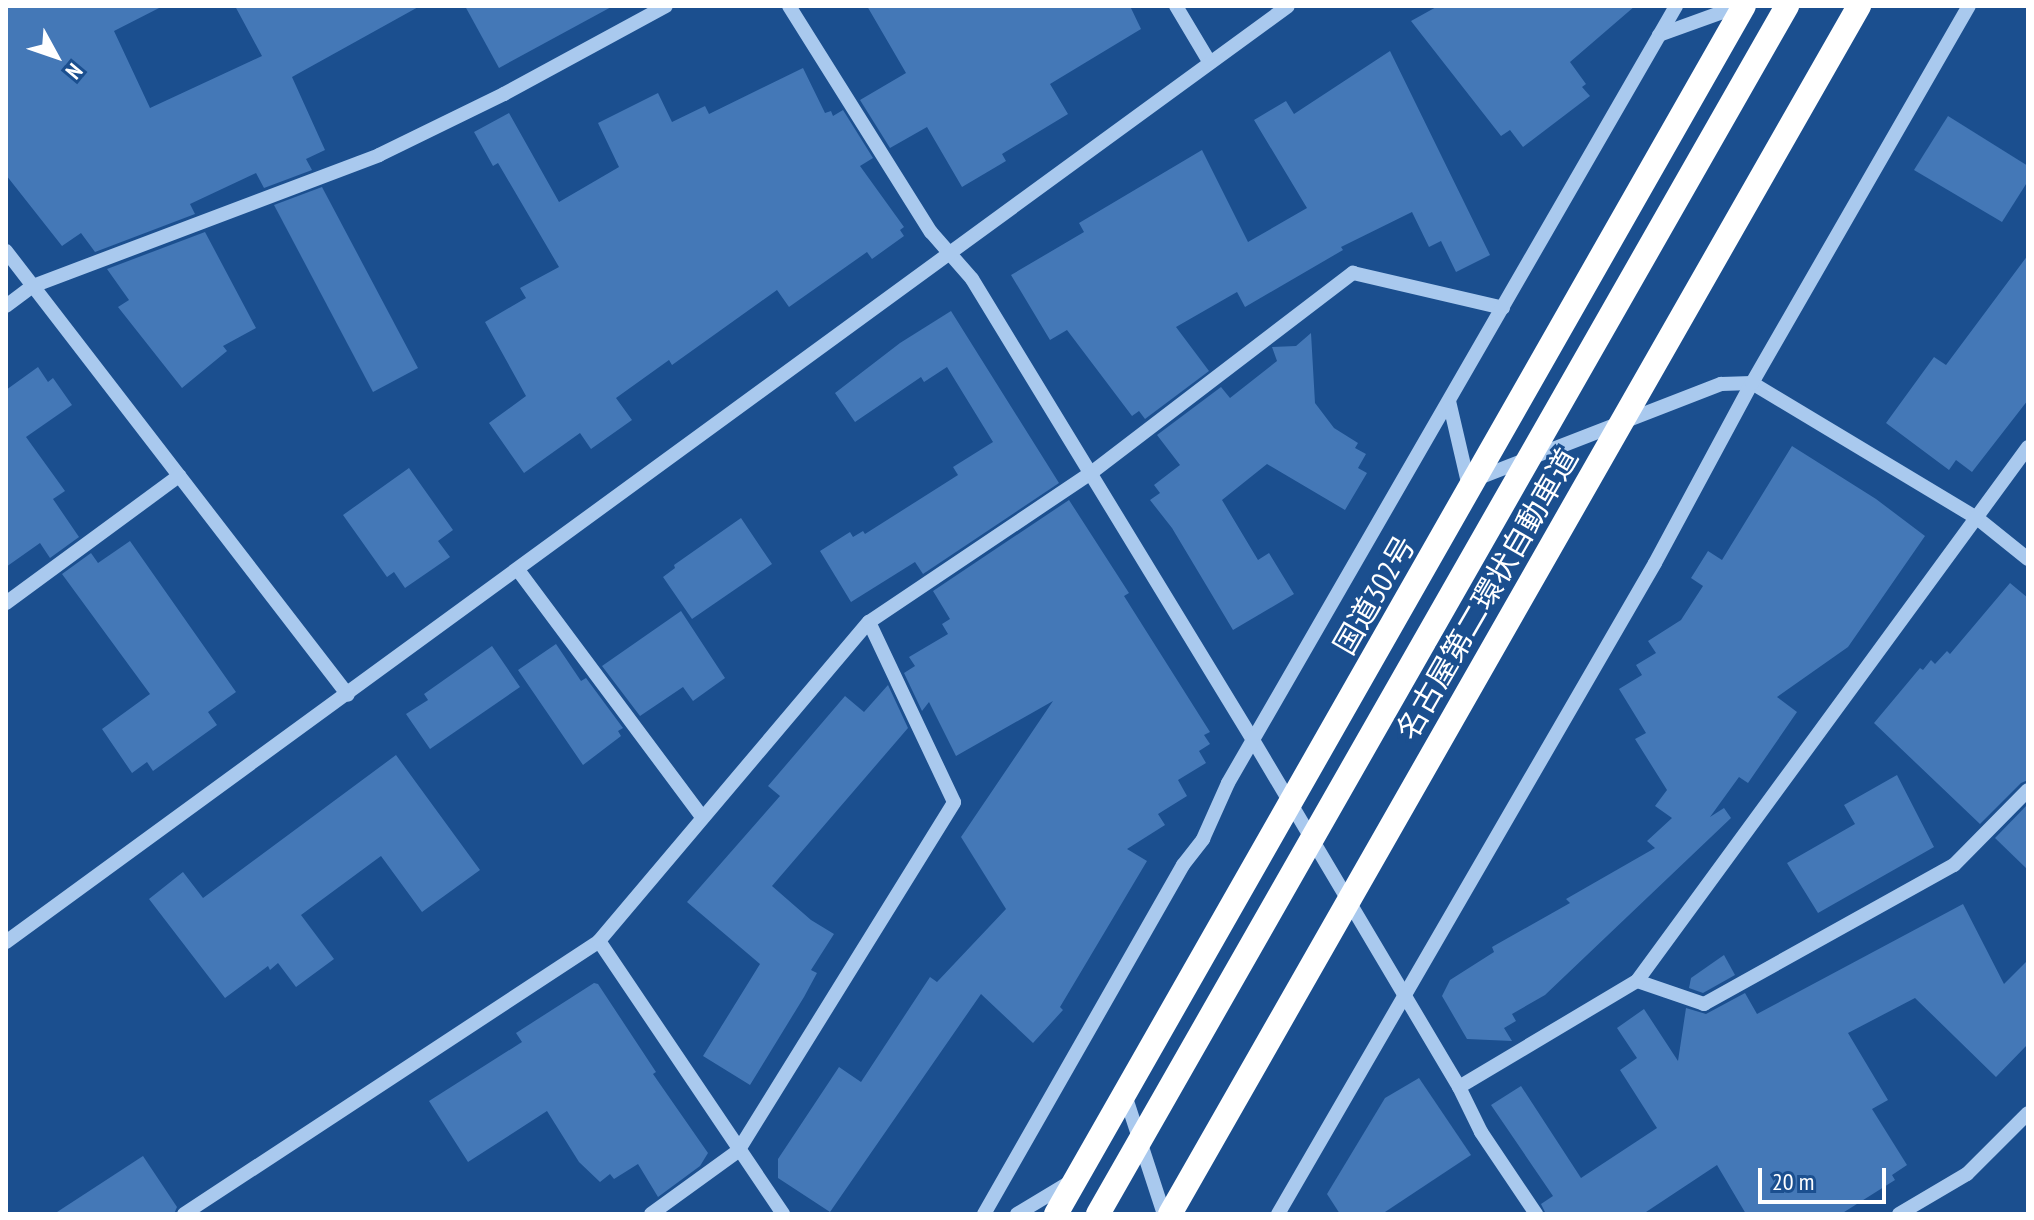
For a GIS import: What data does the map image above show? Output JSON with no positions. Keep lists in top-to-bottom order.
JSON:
{
  "streets": {
    "highway": ["名古屋第二環状自動車道", "国道302号"]
  },
  "scale_bar": "20 m",
  "north": "bottom right"
}
